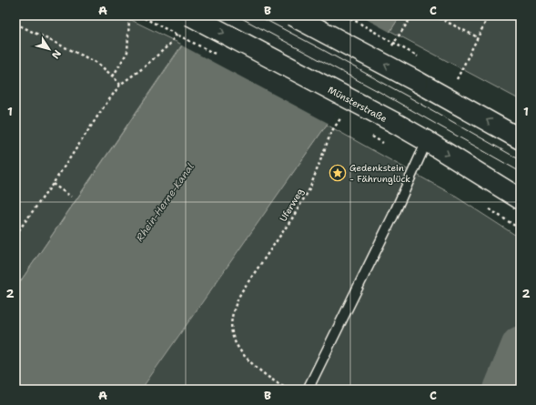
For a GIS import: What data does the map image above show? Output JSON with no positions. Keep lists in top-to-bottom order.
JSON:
{
  "streets": {
    "main road": ["Münsterstraße"],
    "path": ["Uferweg"]
  },
  "water": ["Rhein-Herne-Kanal"],
  "places": {
    "place": ["Gedenkstein - Fährunglück"]
  },
  "north": "bottom right",
  "grid": {
    "columns": ["A", "B", "C"],
    "rows": ["1", "2"]
  }
}
